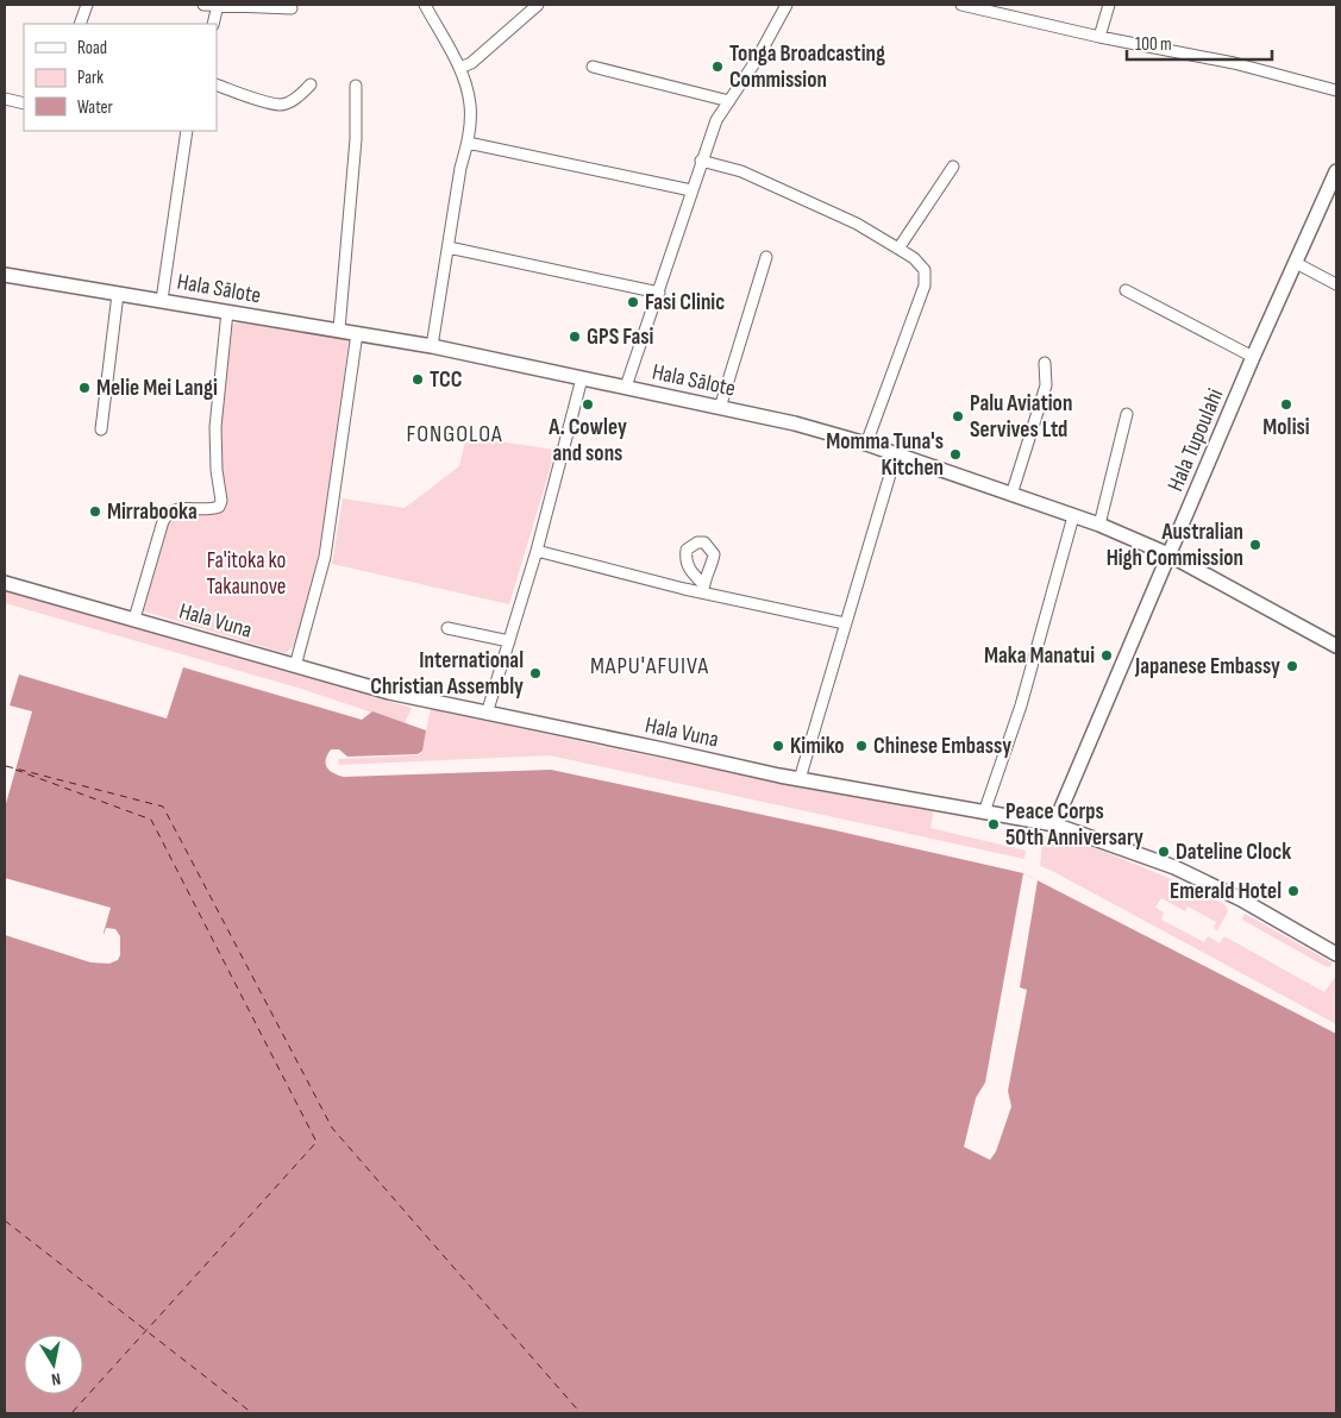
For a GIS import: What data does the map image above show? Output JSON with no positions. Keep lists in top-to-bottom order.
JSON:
{
  "streets": {
    "main road": ["Hala Sālote", "Hala Tupoulahi", "Hala Vuna"]
  },
  "crossings": [
    ["Hala Sālote", "Hala Tupoulahi"],
    ["Hala Tupoulahi", "Hala Vuna"]
  ],
  "districts": ["FONGOLOA", "MAPU'AFUIVA"],
  "parks": ["Fa'itoka ko Takaunove"],
  "places": [
    "Tonga Broadcasting Commission",
    "Fasi Clinic",
    "GPS Fasi",
    "TCC",
    "Melie Mei Langi",
    "A. Cowley and sons",
    "Molisi",
    "Palu Aviation Servives Ltd",
    "Momma Tuna's Kitchen",
    "Mirrabooka",
    "Australian High Commission",
    "Maka Manatui",
    "Japanese Embassy",
    "International Christian Assembly",
    "Kimiko",
    "Chinese Embassy",
    "Peace Corps 50th Anniversary",
    "Dateline Clock",
    "Emerald Hotel"
  ],
  "legend": ["Road", "Park", "Water"],
  "scale_bar": "100 m",
  "north": "bottom"
}
